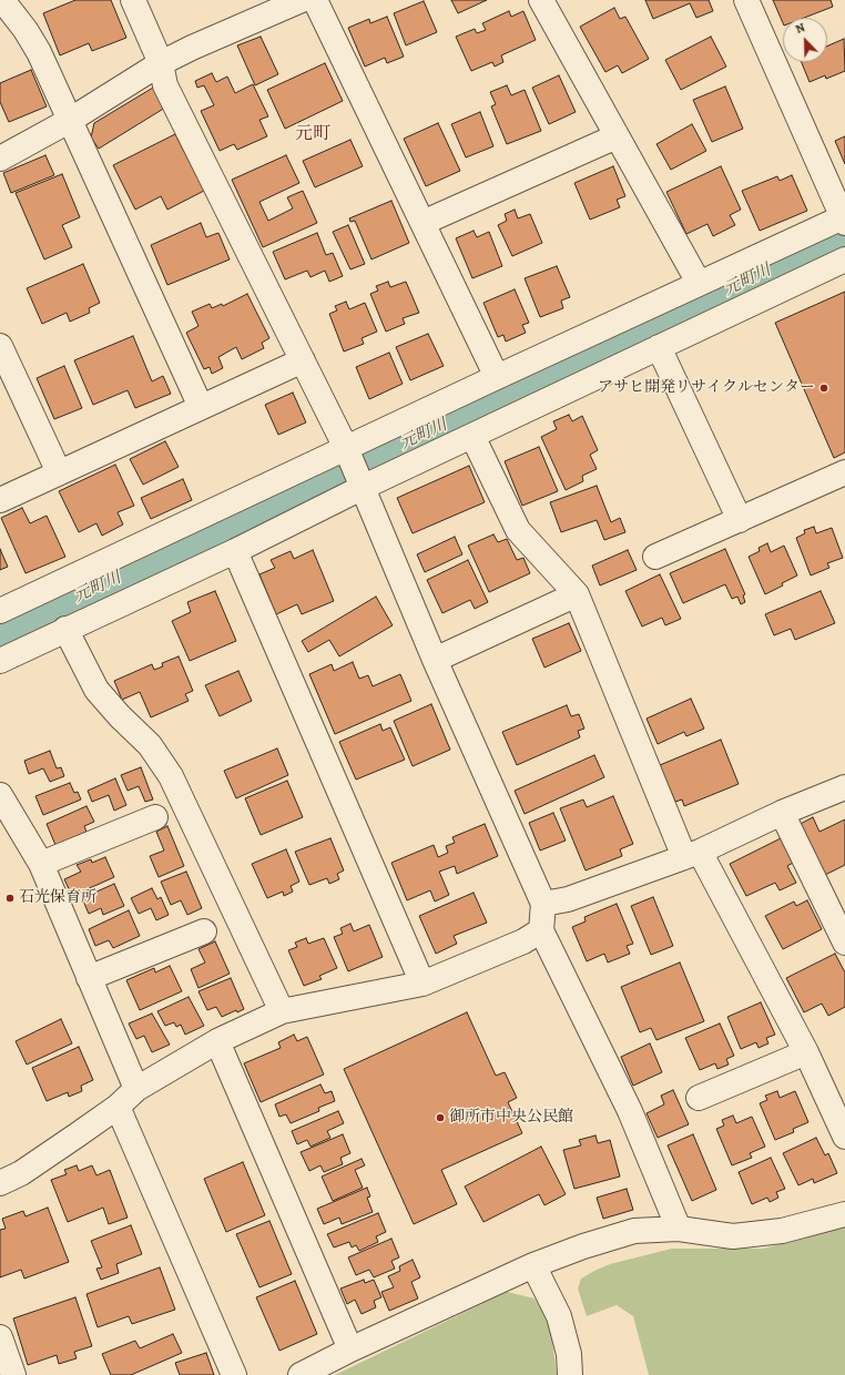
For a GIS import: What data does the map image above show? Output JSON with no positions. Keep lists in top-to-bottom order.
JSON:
{
  "districts": ["元町"],
  "water": ["元町川"],
  "places": ["アサヒ開発リサイクルセンター", "石光保育所", "御所市中央公民館"],
  "north": "top left"
}
